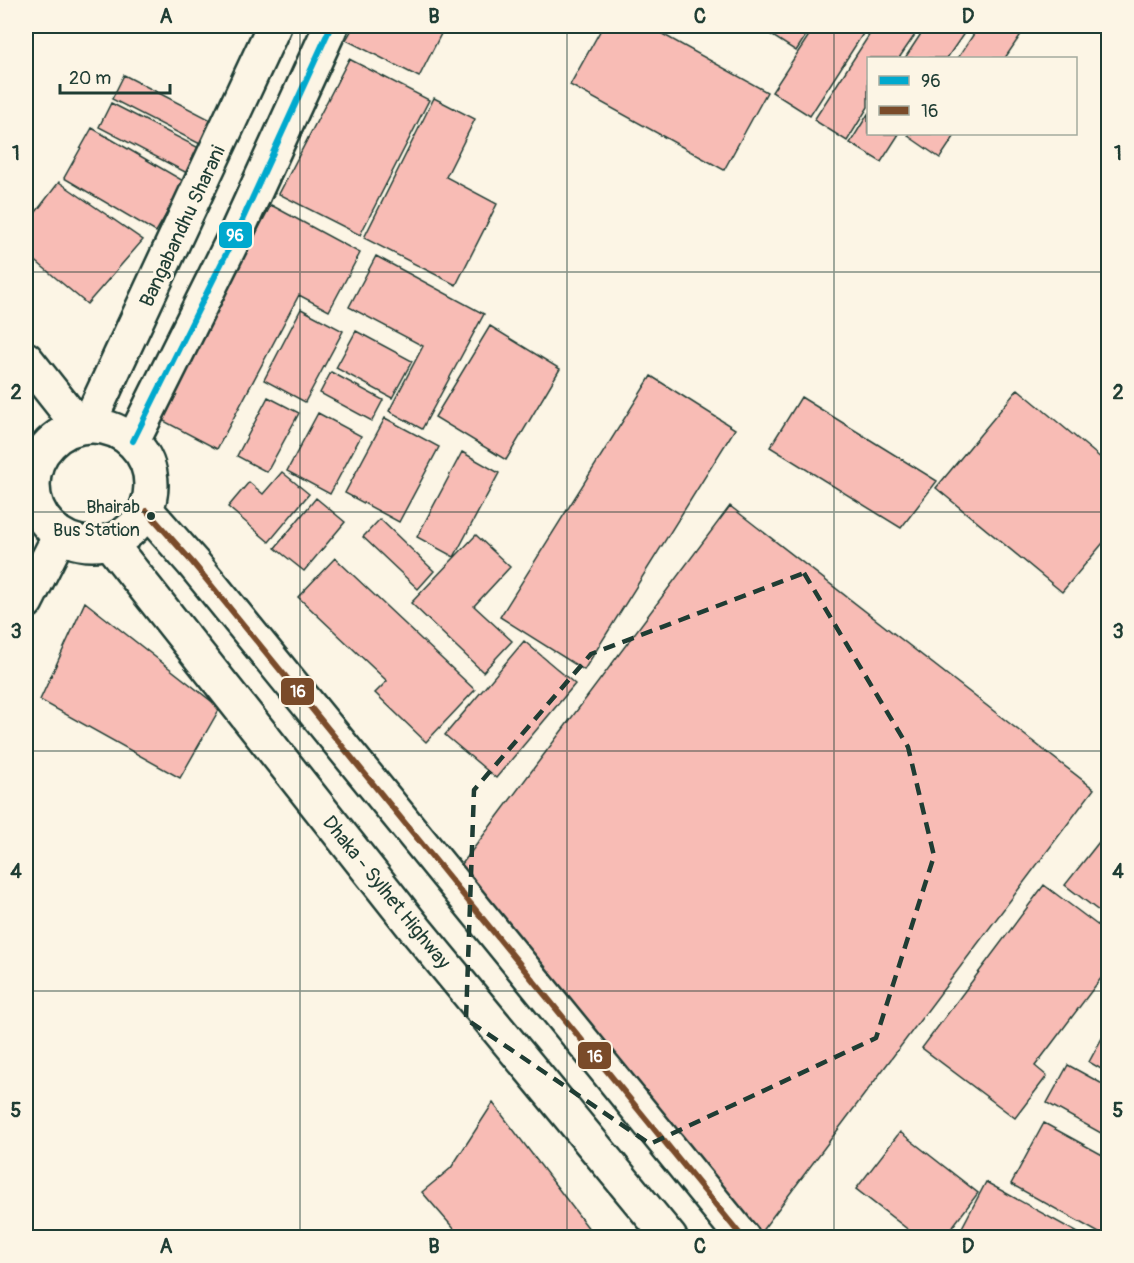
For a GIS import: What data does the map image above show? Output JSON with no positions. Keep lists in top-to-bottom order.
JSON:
{
  "streets": {
    "main road": ["Bangabandhu Sharani", "Dhaka - Sylhet Highway"]
  },
  "crossings": [
    ["Bangabandhu Sharani", "Dhaka - Sylhet Highway"]
  ],
  "places": ["Bhairab Bus Station"],
  "lines": ["transit line 96", "transit line 16"],
  "legend": ["96", "16"],
  "scale_bar": "20 m",
  "grid": {
    "columns": [
      "A",
      "B",
      "C",
      "D"
    ],
    "rows": [
      "1",
      "2",
      "3",
      "4",
      "5"
    ]
  }
}
